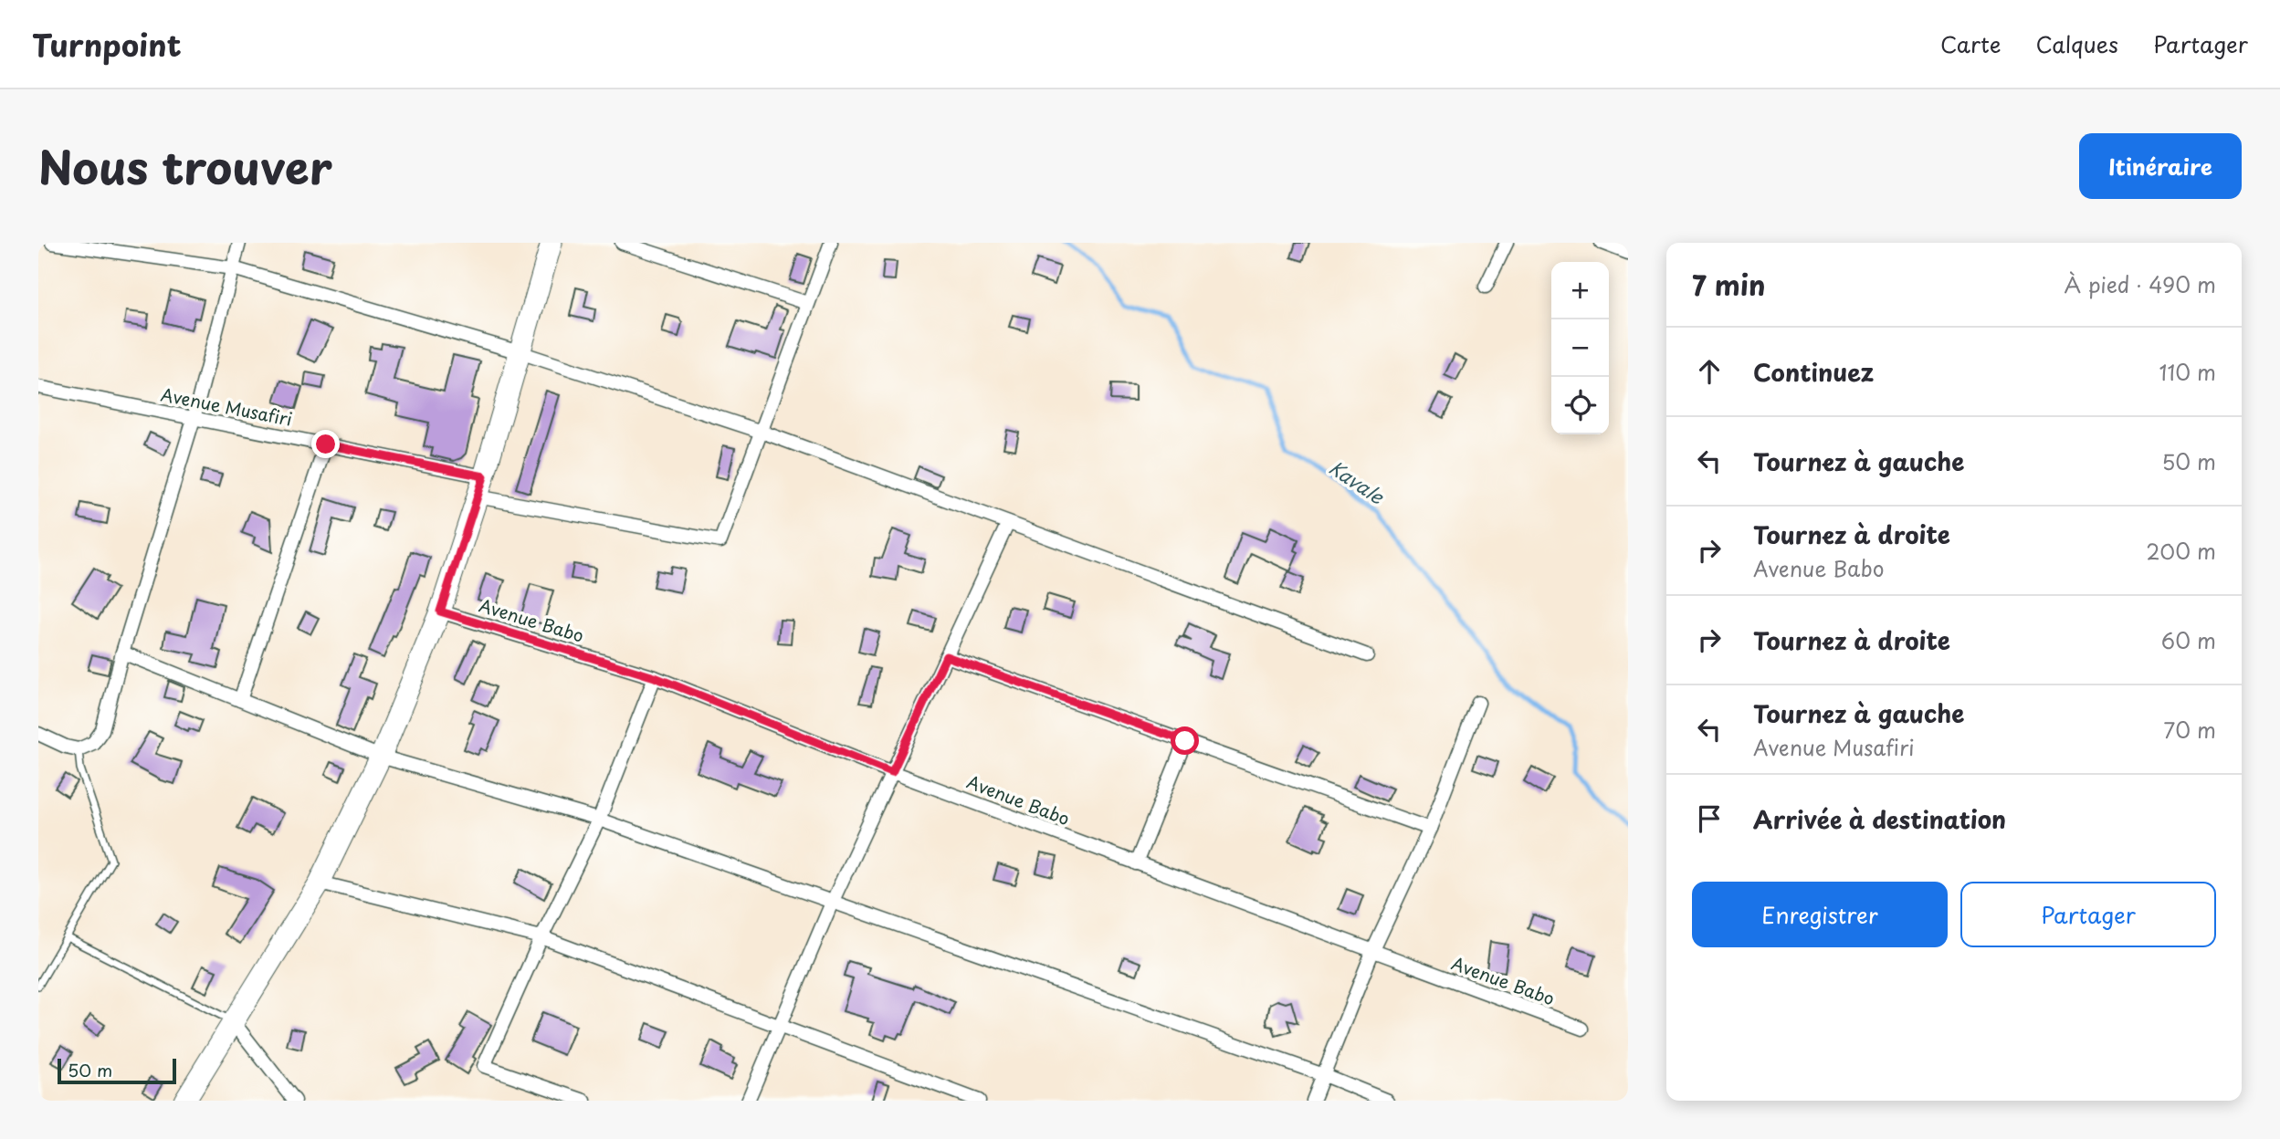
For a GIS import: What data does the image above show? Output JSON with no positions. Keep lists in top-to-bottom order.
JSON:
{
  "streets": {
    "street": ["Avenue Musafiri", "Avenue Babo"]
  },
  "water": ["Kavale"],
  "scale_bar": "50 m",
  "page": {
    "header": "Turnpoint",
    "nav": ["Carte", "Calques", "Partager"],
    "title": "Nous trouver",
    "buttons": [
      "Itinéraire",
      ["Enregistrer", "Partager"]
    ],
    "heading": ["7 min", "À pied · 490 m"],
    "map_buttons": ["+", "−"],
    "list": [
      ["Continuez", "110 m"],
      ["Tournez à gauche", "50 m"],
      ["Tournez à droite", "Avenue Babo", "200 m"],
      ["Tournez à droite", "60 m"],
      ["Tournez à gauche", "Avenue Musafiri", "70 m"],
      "Arrivée à destination"
    ],
    "scale": "50 m"
  }
}
